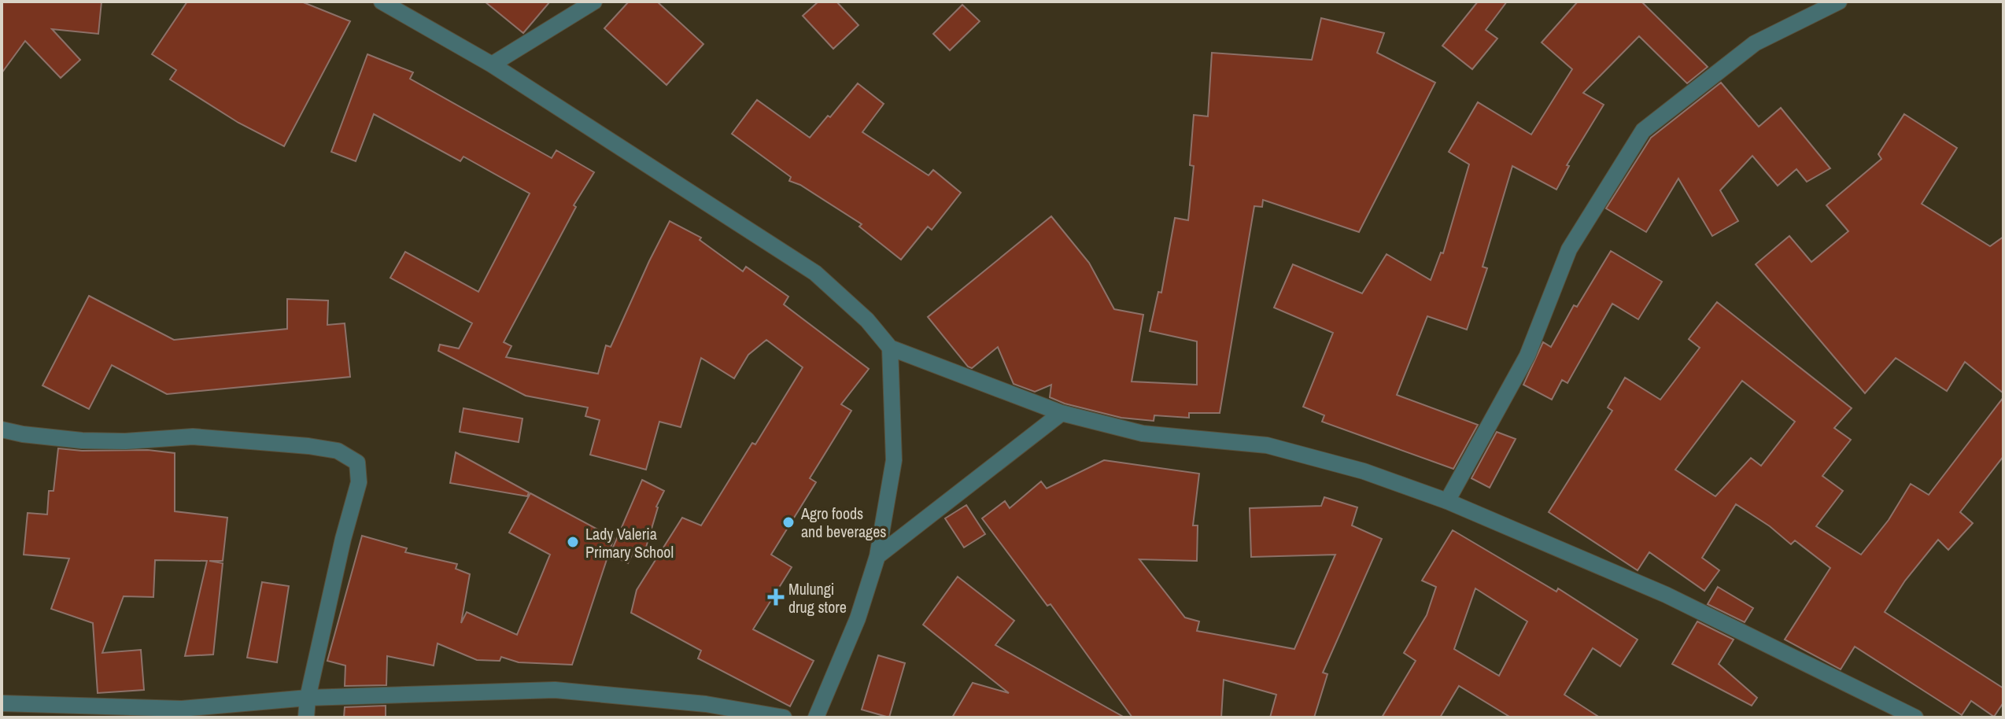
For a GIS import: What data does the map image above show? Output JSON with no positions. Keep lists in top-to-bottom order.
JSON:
{
  "places": {
    "other": ["Agro foods and beverages", "Lady Valeria Primary School"],
    "health": ["Mulungi drug store"]
  }
}
